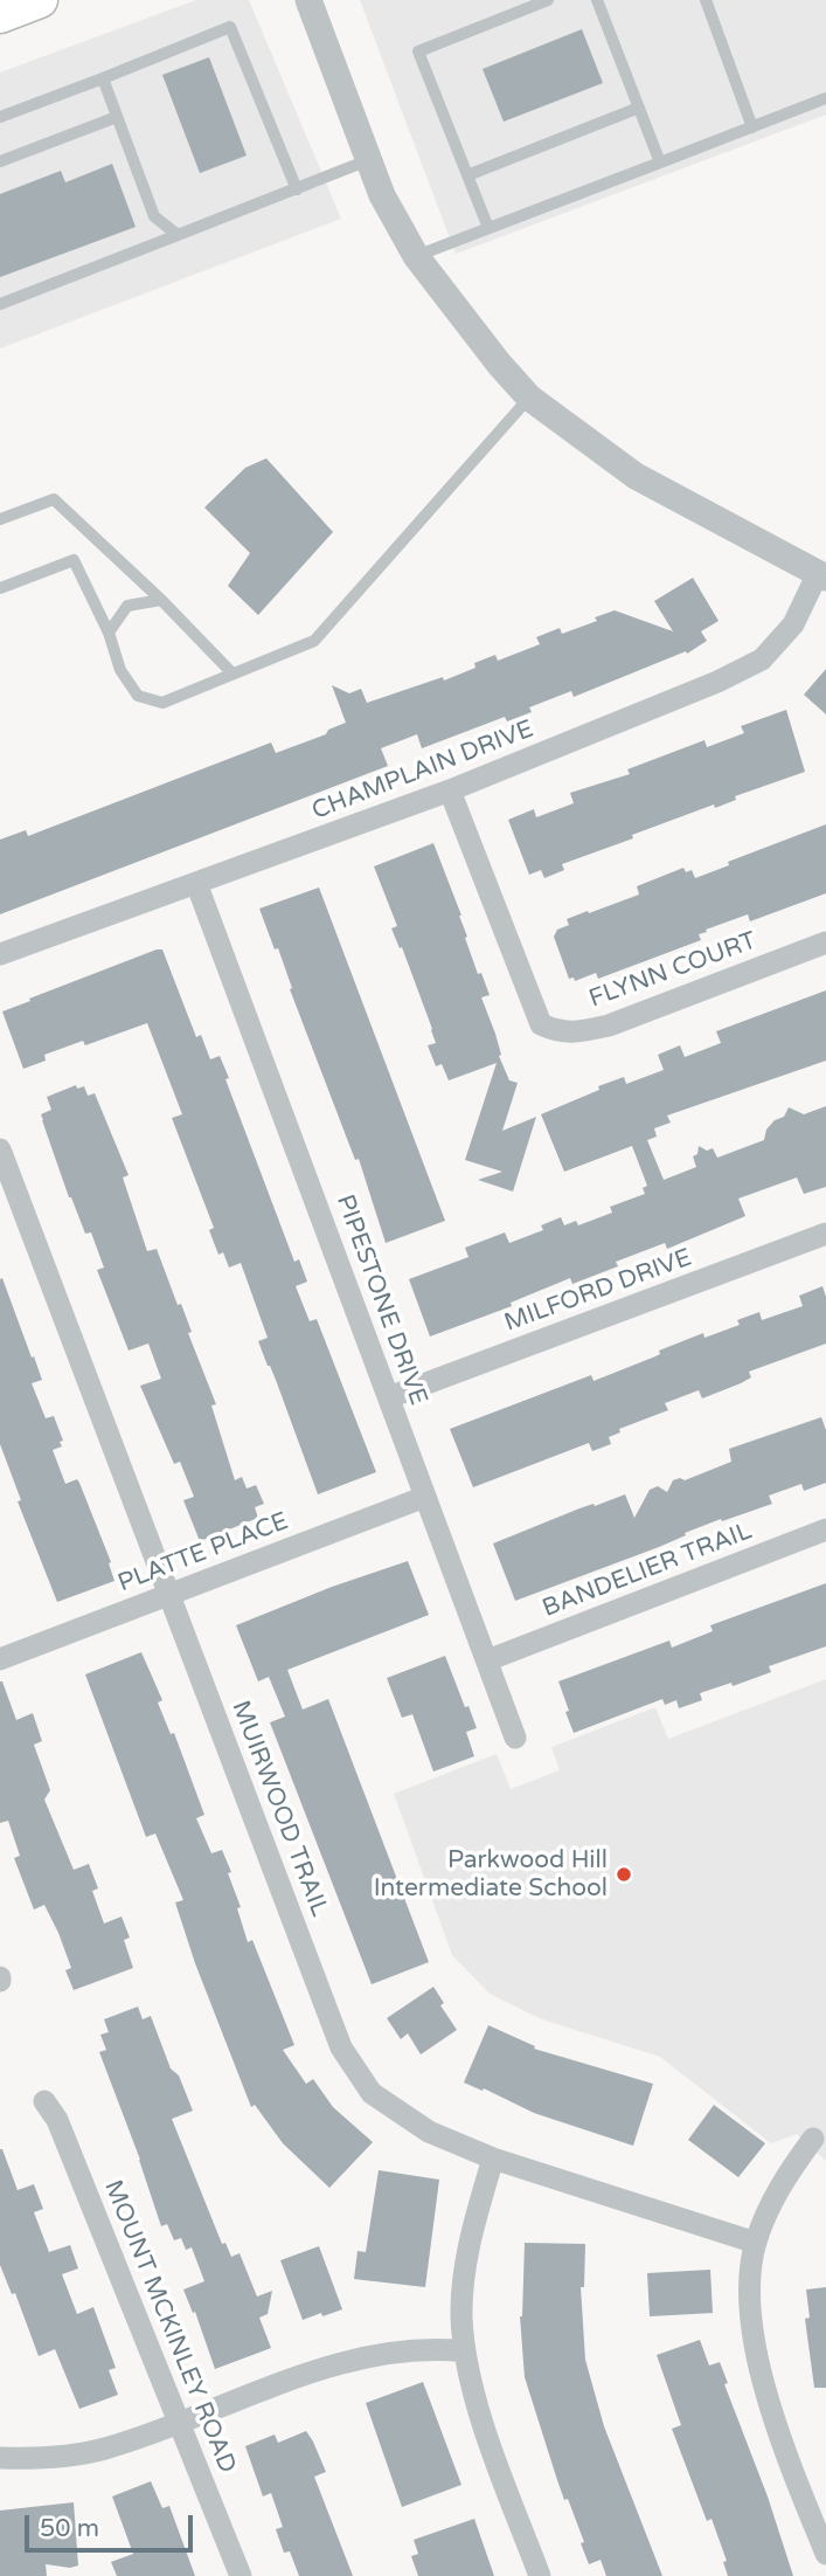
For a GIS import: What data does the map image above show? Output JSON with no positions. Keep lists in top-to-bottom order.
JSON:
{
  "streets": {
    "street": [
      "CHAMPLAIN DRIVE",
      "FLYNN COURT",
      "MILFORD DRIVE",
      "PIPESTONE DRIVE",
      "PLATTE PLACE",
      "BANDELIER TRAIL",
      "MUIRWOOD TRAIL",
      "MOUNT MCKINLEY ROAD"
    ]
  },
  "crossings": [
    ["CHAMPLAIN DRIVE", "FLYNN COURT"],
    ["CHAMPLAIN DRIVE", "PIPESTONE DRIVE"],
    ["MILFORD DRIVE", "PIPESTONE DRIVE"],
    ["PIPESTONE DRIVE", "PLATTE PLACE"],
    ["PIPESTONE DRIVE", "BANDELIER TRAIL"],
    ["PLATTE PLACE", "MUIRWOOD TRAIL"]
  ],
  "places": ["Parkwood Hill Intermediate School"],
  "scale_bar": "50 m"
}
